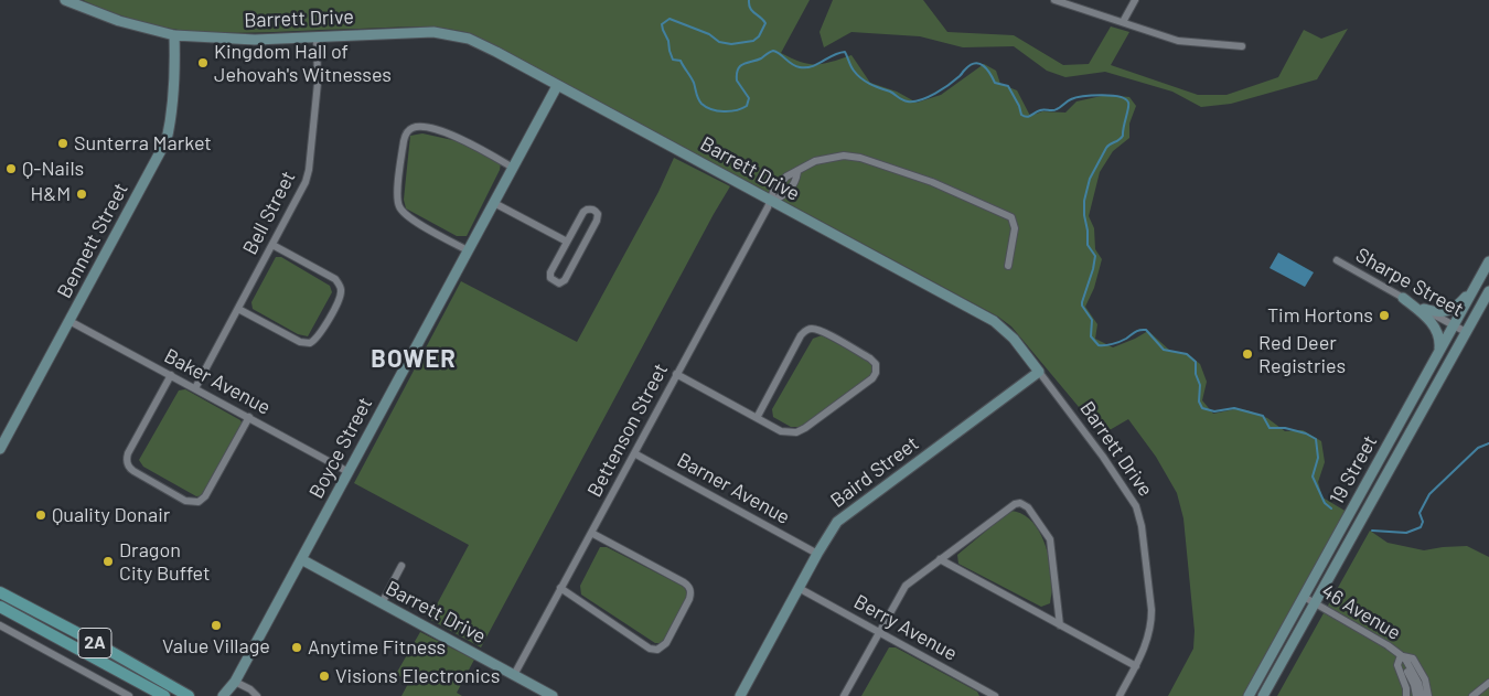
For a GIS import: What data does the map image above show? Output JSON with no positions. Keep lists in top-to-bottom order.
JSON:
{
  "streets": {
    "main road": ["2A"],
    "street": [
      "Barrett Drive",
      "Bell Street",
      "Bennett Street",
      "Sharpe Street",
      "Baker Avenue",
      "Bettenson Street",
      "Boyce Street",
      "19 Street",
      "Baird Street",
      "Barner Avenue",
      "46 Avenue",
      "Berry Avenue"
    ]
  },
  "crossings": [
    ["Barrett Drive", "Bell Street"],
    ["Barrett Drive", "Bennett Street"],
    ["Barrett Drive", "Bettenson Street"],
    ["Barrett Drive", "Boyce Street"],
    ["Barrett Drive", "Baird Street"],
    ["Bell Street", "Baker Avenue"],
    ["Bennett Street", "Baker Avenue"],
    ["Sharpe Street", "19 Street"],
    ["Baker Avenue", "Boyce Street"],
    ["Bettenson Street", "Barner Avenue"],
    ["19 Street", "46 Avenue"],
    ["Baird Street", "Barner Avenue"],
    ["Baird Street", "Berry Avenue"]
  ],
  "districts": ["BOWER"],
  "places": [
    "Kingdom Hall of Jehovah's Witnesses",
    "Sunterra Market",
    "Q-Nails",
    "H&M",
    "Tim Hortons",
    "Red Deer Registries",
    "Quality Donair",
    "Dragon City Buffet",
    "Value Village",
    "Anytime Fitness",
    "Visions Electronics"
  ]
}
